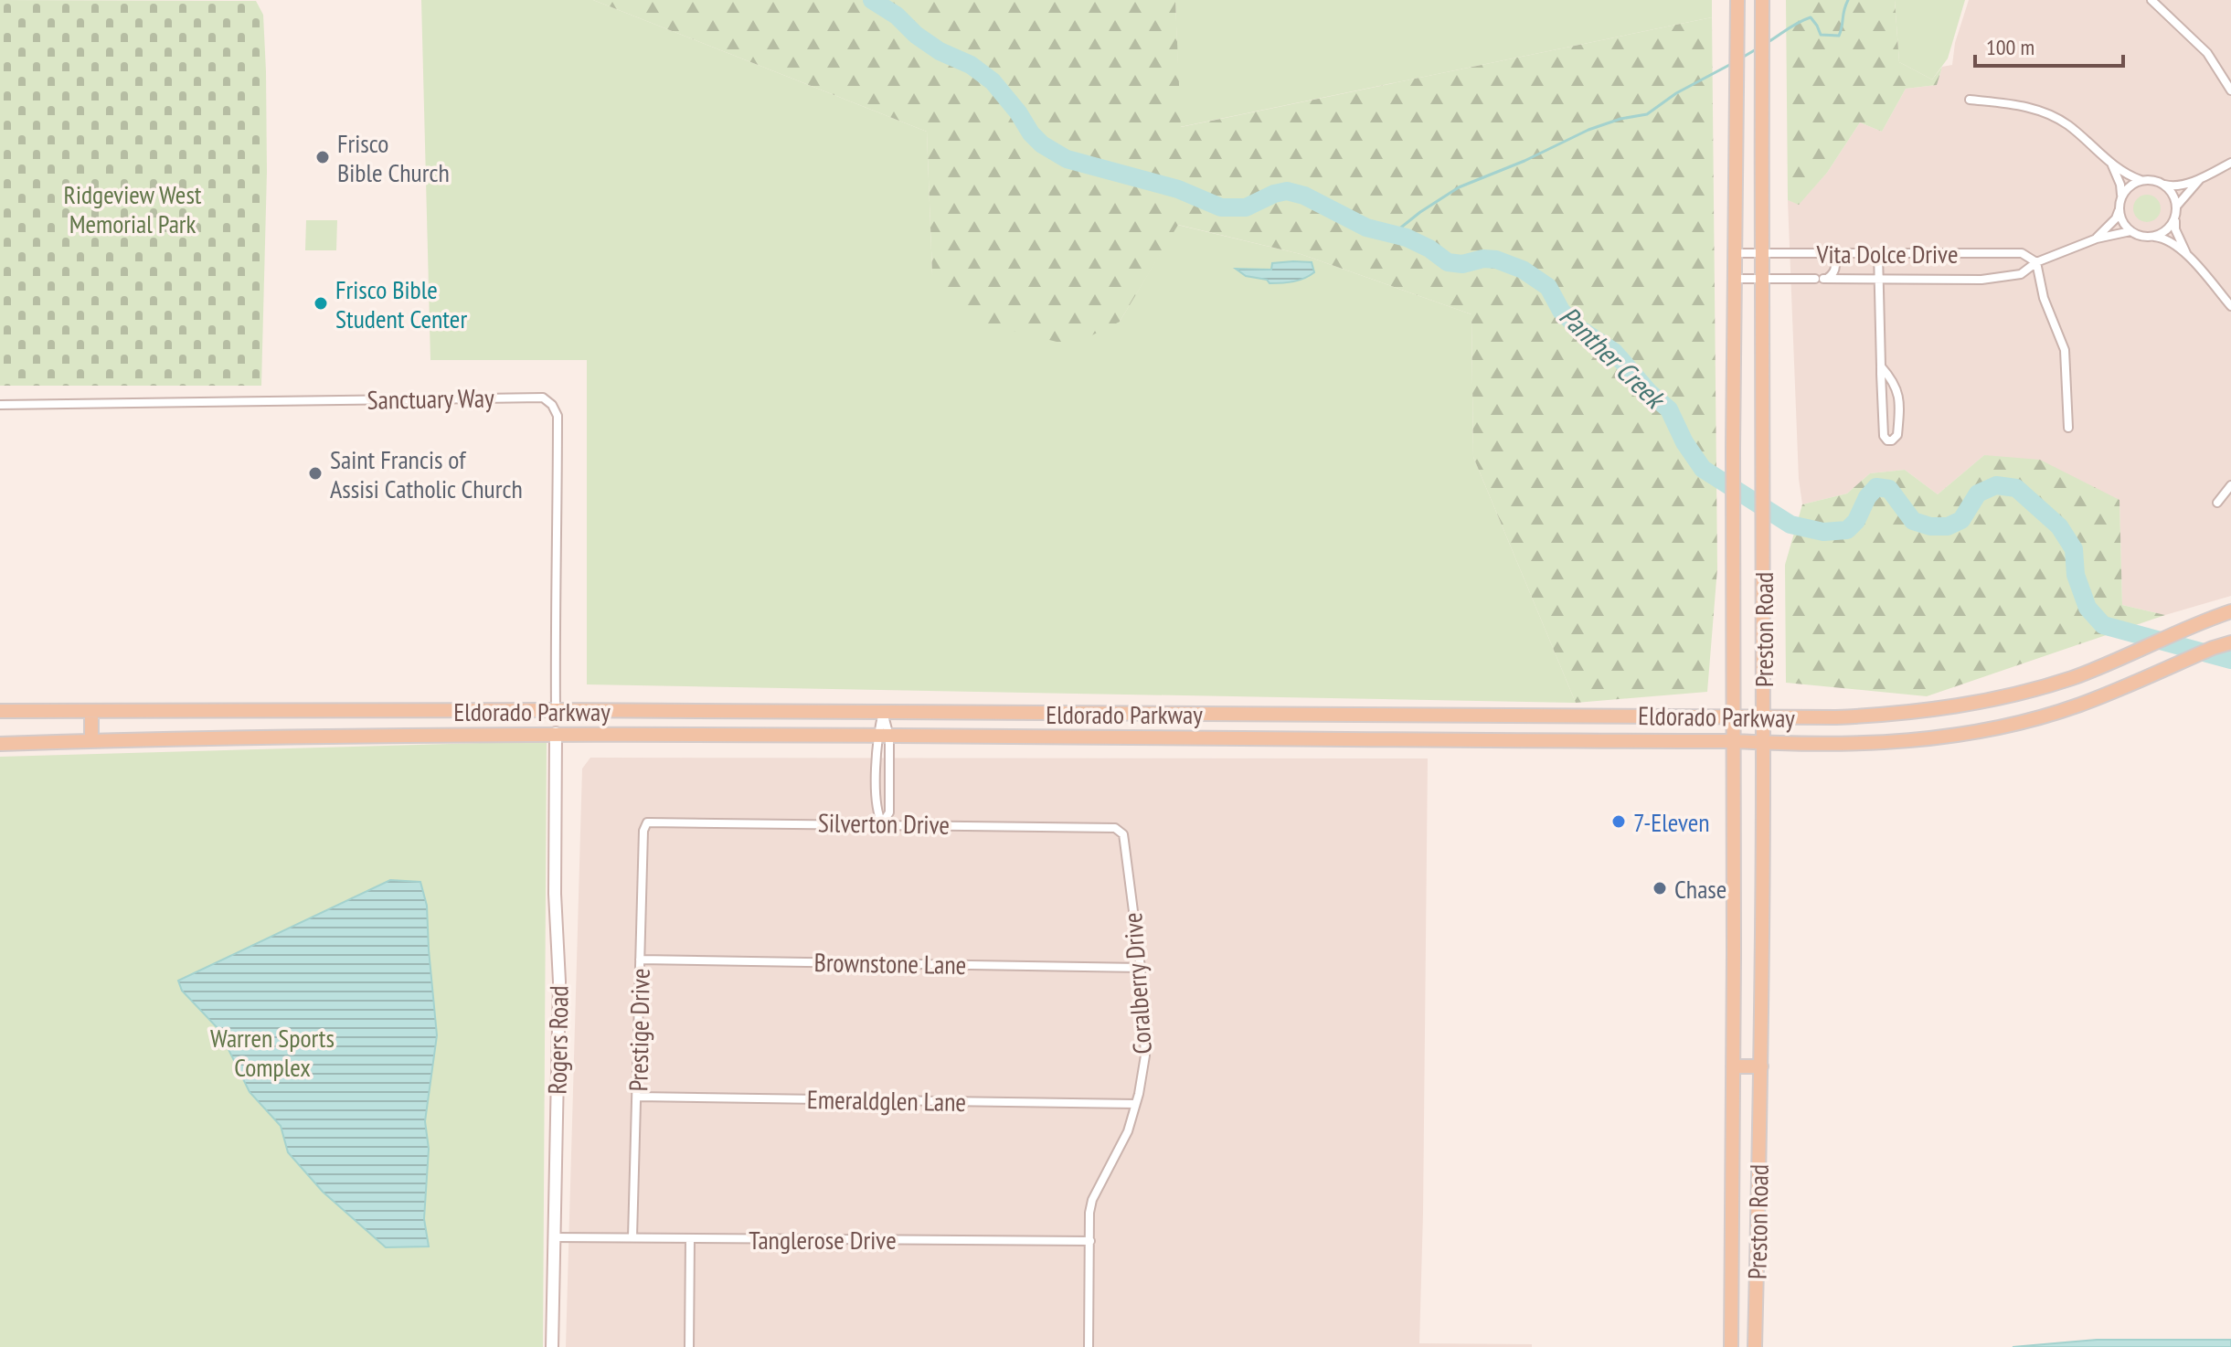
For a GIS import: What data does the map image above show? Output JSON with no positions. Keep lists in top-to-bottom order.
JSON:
{
  "streets": {
    "main road": ["Preston Road", "Eldorado Parkway"],
    "street": [
      "Vita Dolce Drive",
      "Sanctuary Way",
      "Silverton Drive",
      "Brownstone Lane",
      "Coralberry Drive",
      "Prestige Drive",
      "Rogers Road",
      "Emeraldglen Lane",
      "Tanglerose Drive"
    ]
  },
  "crossings": [
    ["Vita Dolce Drive", "Preston Road"],
    ["Sanctuary Way", "Eldorado Parkway"],
    ["Preston Road", "Eldorado Parkway"],
    ["Eldorado Parkway", "Rogers Road"],
    ["Silverton Drive", "Coralberry Drive"],
    ["Silverton Drive", "Prestige Drive"],
    ["Brownstone Lane", "Coralberry Drive"],
    ["Brownstone Lane", "Prestige Drive"],
    ["Coralberry Drive", "Emeraldglen Lane"],
    ["Coralberry Drive", "Tanglerose Drive"],
    ["Prestige Drive", "Emeraldglen Lane"],
    ["Prestige Drive", "Tanglerose Drive"],
    ["Rogers Road", "Tanglerose Drive"]
  ],
  "water": ["Panther Creek"],
  "parks": ["Ridgeview West Memorial Park", "Warren Sports Complex"],
  "places": [
    "Frisco Bible Church",
    "Frisco Bible Student Center",
    "Saint Francis of Assisi Catholic Church",
    "7-Eleven",
    "Chase"
  ],
  "scale_bar": "100 m"
}
